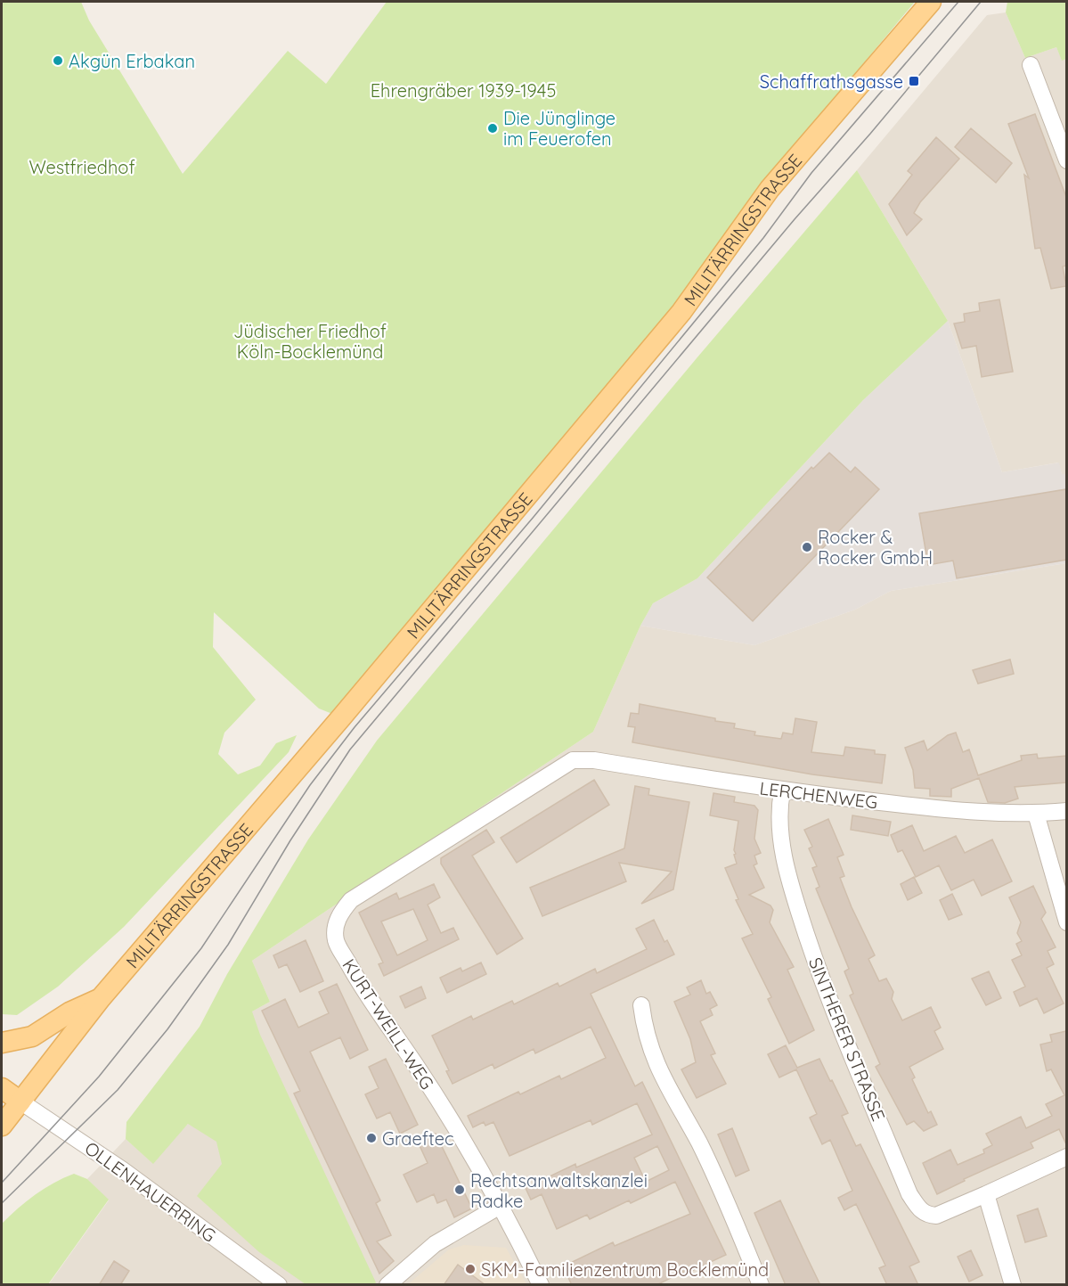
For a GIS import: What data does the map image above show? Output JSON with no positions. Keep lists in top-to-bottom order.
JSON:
{
  "streets": {
    "main road": ["MILITÄRRINGSTRASSE"],
    "street": [
      "LERCHENWEG",
      "KURT-WEILL-WEG",
      "SINTHERER STRASSE",
      "OLLENHAUERRING"
    ]
  },
  "crossings": [
    ["MILITÄRRINGSTRASSE", "OLLENHAUERRING"],
    ["LERCHENWEG", "KURT-WEILL-WEG"],
    ["LERCHENWEG", "SINTHERER STRASSE"]
  ],
  "parks": ["Ehrengräber 1939-1945", "Westfriedhof", "Jüdischer Friedhof Köln-Bocklemünd"],
  "places": {
    "other": [
      "Akgün Erbakan",
      "Die Jünglinge im Feuerofen",
      "Rocker & Rocker GmbH",
      "Graeftec",
      "Rechtsanwaltskanzlei Radke",
      "SKM-Familienzentrum Bocklemünd"
    ],
    "transit": ["Schaffrathsgasse"]
  }
}
